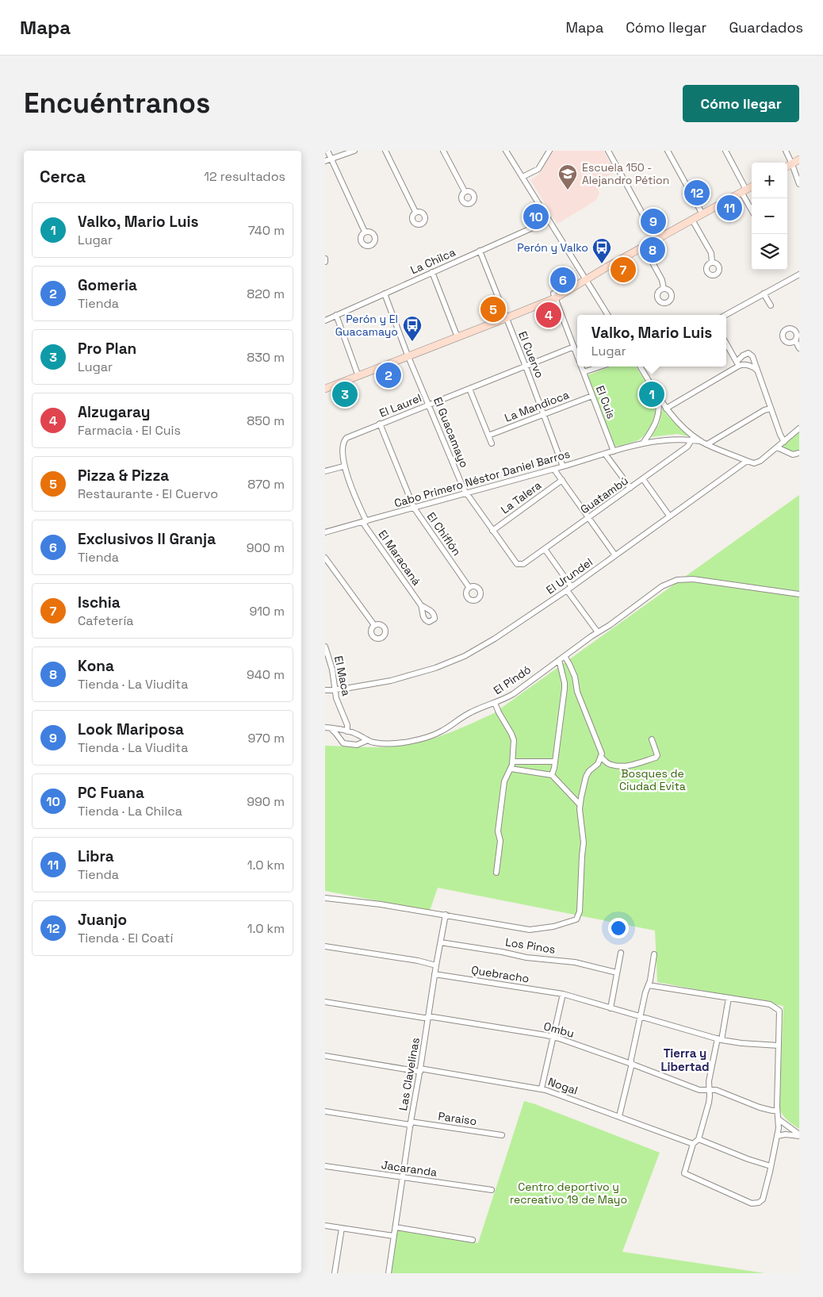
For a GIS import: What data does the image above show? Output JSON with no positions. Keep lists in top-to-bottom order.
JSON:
{
  "streets": {
    "street": [
      "La Chilca",
      "El Cuervo",
      "El Cuis",
      "El Laurel",
      "La Mandioca",
      "El Guacamayo",
      "Cabo Primero Néstor Daniel Barros",
      "Guatambú",
      "La Talera",
      "El Chiflón",
      "El Maracaná",
      "El Urundel",
      "El Maca",
      "El Pindó",
      "Los Pinos",
      "Quebracho",
      "Ombu",
      "Las Clavelinas",
      "Nogal",
      "Paraiso",
      "Jacaranda"
    ]
  },
  "crossings": [
    ["La Chilca", "El Cuervo"],
    ["La Chilca", "El Guacamayo"],
    ["El Cuervo", "El Laurel"],
    ["El Cuervo", "La Mandioca"],
    ["El Cuervo", "Cabo Primero Néstor Daniel Barros"],
    ["El Cuis", "El Laurel"],
    ["El Cuis", "La Mandioca"],
    ["El Cuis", "Cabo Primero Néstor Daniel Barros"],
    ["El Laurel", "El Guacamayo"],
    ["El Laurel", "El Chiflón"],
    ["El Laurel", "El Maracaná"],
    ["El Guacamayo", "Cabo Primero Néstor Daniel Barros"],
    ["El Guacamayo", "Guatambú"],
    ["El Guacamayo", "La Talera"],
    ["Cabo Primero Néstor Daniel Barros", "Guatambú"],
    ["Cabo Primero Néstor Daniel Barros", "El Chiflón"],
    ["Cabo Primero Néstor Daniel Barros", "El Maracaná"],
    ["El Urundel", "El Maca"],
    ["El Maca", "El Pindó"],
    ["Los Pinos", "Las Clavelinas"],
    ["Quebracho", "Las Clavelinas"],
    ["Ombu", "Las Clavelinas"],
    ["Las Clavelinas", "Nogal"],
    ["Las Clavelinas", "Paraiso"],
    ["Las Clavelinas", "Jacaranda"]
  ],
  "districts": ["Tierra y Libertad"],
  "parks": ["Bosques de Ciudad Evita", "Centro deportivo y recreativo 19 de Mayo"],
  "places": {
    "school or university": ["Escuela 150 - Alejandro Pétion"],
    "bus stop": ["Perón y Valko", "Perón y El Guacamayo"]
  },
  "page": {
    "header": "Mapa",
    "nav": ["Mapa", "Cómo llegar", "Guardados"],
    "buttons": "Cómo llegar",
    "title": "Encuéntranos",
    "heading": ["Cerca", "12 resultados"],
    "map_buttons": ["+", "−"],
    "pins": [
      "12",
      "11",
      "10",
      "9",
      "8",
      "7",
      "6",
      "5",
      "4",
      "2",
      "1",
      "3"
    ],
    "list": [
      {
        "mark": "1",
        "name": "Valko, Mario Luis",
        "note": "Lugar",
        "value": "740 m"
      },
      {
        "mark": "2",
        "name": "Gomeria",
        "note": "Tienda",
        "value": "820 m"
      },
      {
        "mark": "3",
        "name": "Pro Plan",
        "note": "Lugar",
        "value": "830 m"
      },
      {
        "mark": "4",
        "name": "Alzugaray",
        "note": "Farmacia · El Cuis",
        "value": "850 m"
      },
      {
        "mark": "5",
        "name": "Pizza & Pizza",
        "note": "Restaurante · El Cuervo",
        "value": "870 m"
      },
      {
        "mark": "6",
        "name": "Exclusivos II Granja",
        "note": "Tienda",
        "value": "900 m"
      },
      {
        "mark": "7",
        "name": "Ischia",
        "note": "Cafetería",
        "value": "910 m"
      },
      {
        "mark": "8",
        "name": "Kona",
        "note": "Tienda · La Viudita",
        "value": "940 m"
      },
      {
        "mark": "9",
        "name": "Look Mariposa",
        "note": "Tienda · La Viudita",
        "value": "970 m"
      },
      {
        "mark": "10",
        "name": "PC Fuana",
        "note": "Tienda · La Chilca",
        "value": "990 m"
      },
      {
        "mark": "11",
        "name": "Libra",
        "note": "Tienda",
        "value": "1.0 km"
      },
      {
        "mark": "12",
        "name": "Juanjo",
        "note": "Tienda · El Coatí",
        "value": "1.0 km"
      }
    ],
    "popup": ["Valko, Mario Luis", "Lugar"]
  }
}
